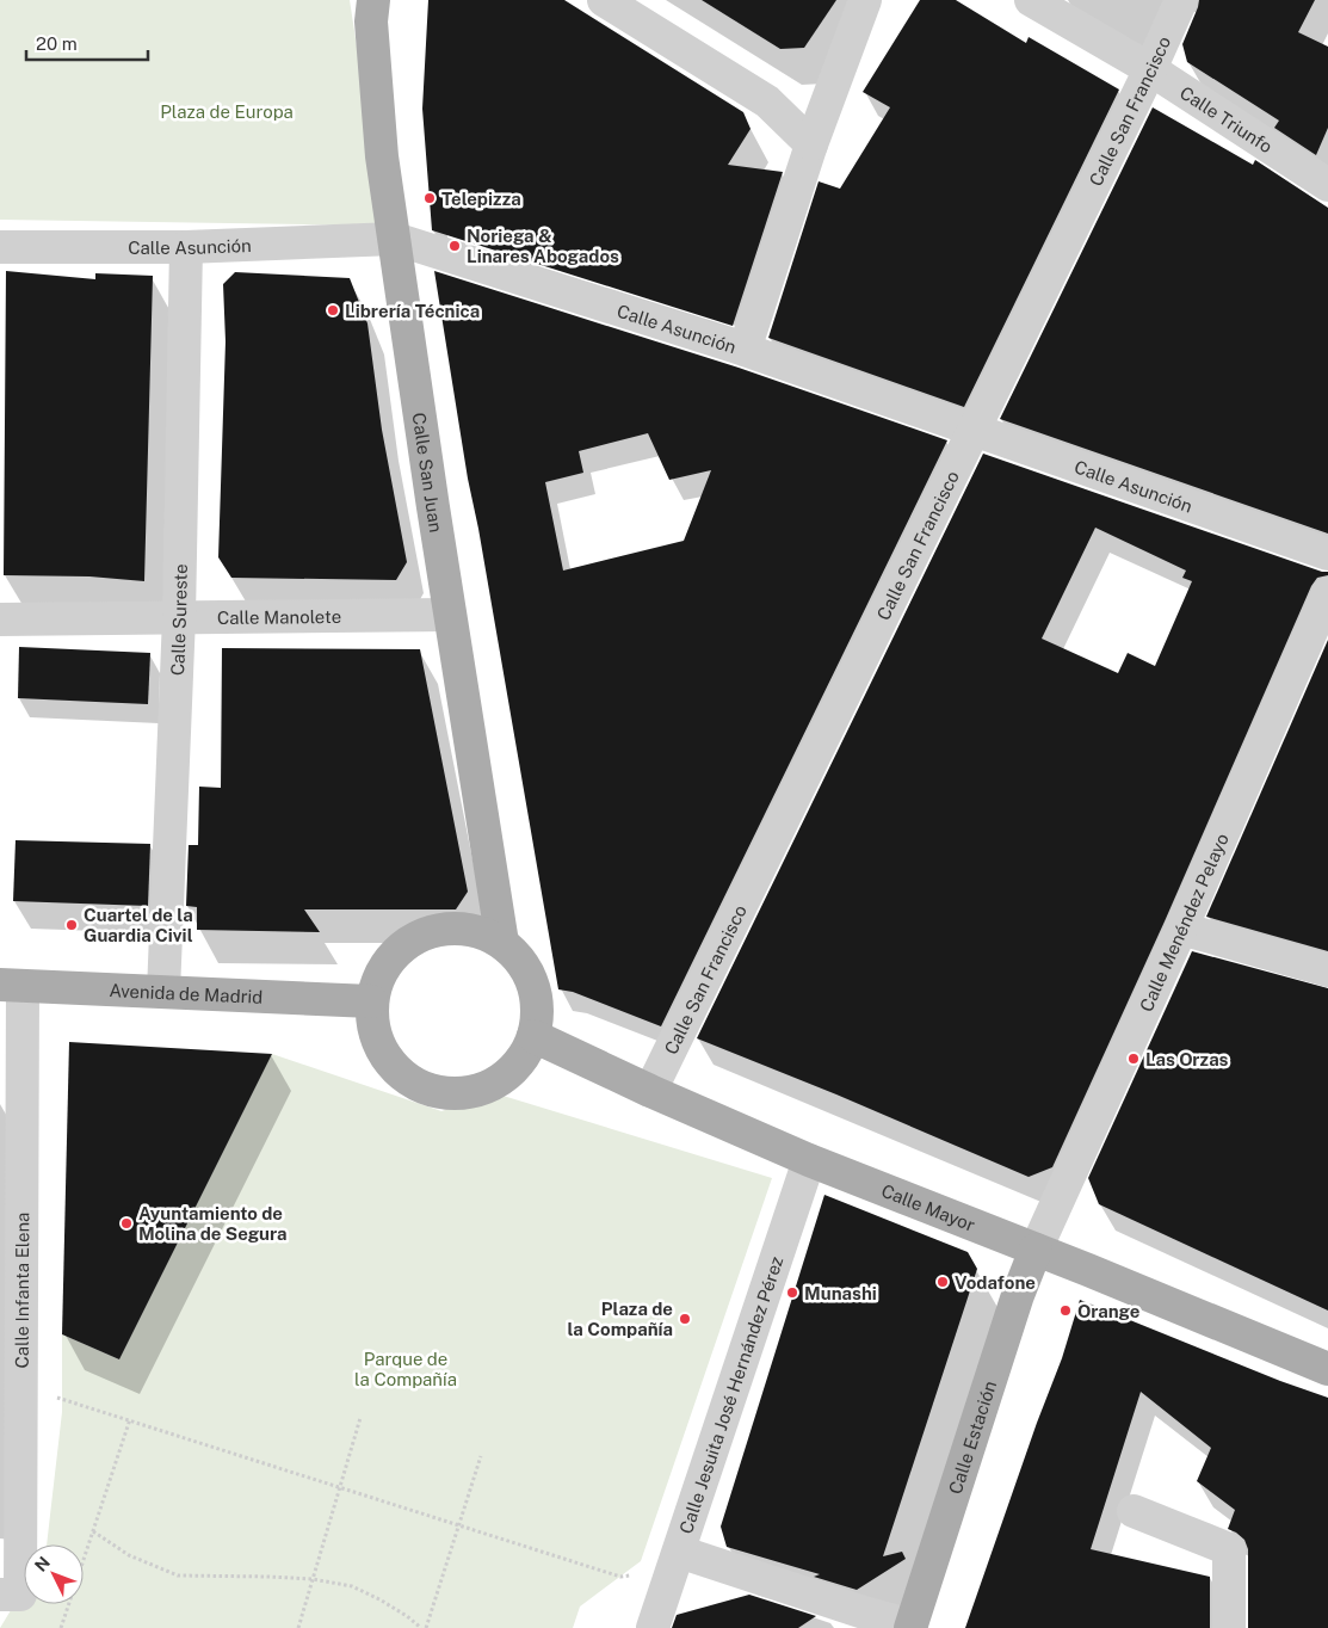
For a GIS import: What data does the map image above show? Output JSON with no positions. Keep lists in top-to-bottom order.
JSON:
{
  "streets": {
    "main road": [
      "Calle San Juan",
      "Avenida de Madrid",
      "Calle Mayor",
      "Calle Estación"
    ],
    "street": [
      "Calle San Francisco",
      "Calle Triunfo",
      "Calle Asunción",
      "Calle Manolete",
      "Calle Sureste",
      "Calle Menéndez Pelayo",
      "Calle Infanta Elena",
      "Calle Jesuita José Hernández Pérez"
    ]
  },
  "crossings": [
    ["Calle San Francisco", "Calle Triunfo"],
    ["Calle San Francisco", "Calle Asunción"],
    ["Calle San Francisco", "Calle Mayor"],
    ["Calle Asunción", "Calle San Juan"],
    ["Calle Asunción", "Calle Sureste"],
    ["Calle San Juan", "Calle Manolete"],
    ["Calle San Juan", "Avenida de Madrid"],
    ["Calle San Juan", "Calle Mayor"],
    ["Calle Manolete", "Calle Sureste"],
    ["Calle Sureste", "Avenida de Madrid"],
    ["Calle Menéndez Pelayo", "Calle Mayor"],
    ["Calle Menéndez Pelayo", "Calle Estación"],
    ["Avenida de Madrid", "Calle Mayor"],
    ["Avenida de Madrid", "Calle Infanta Elena"],
    ["Calle Mayor", "Calle Jesuita José Hernández Pérez"],
    ["Calle Mayor", "Calle Estación"]
  ],
  "parks": ["Plaza de Europa", "Parque de la Compañía"],
  "places": [
    "Telepizza",
    "Noriega & Linares Abogados",
    "Librería Técnica",
    "Cuartel de la Guardia Civil",
    "Las Orzas",
    "Ayuntamiento de Molina de Segura",
    "Vodafone",
    "Munashi",
    "Orange",
    "Plaza de la Compañía"
  ],
  "scale_bar": "20 m",
  "north": "top left"
}
